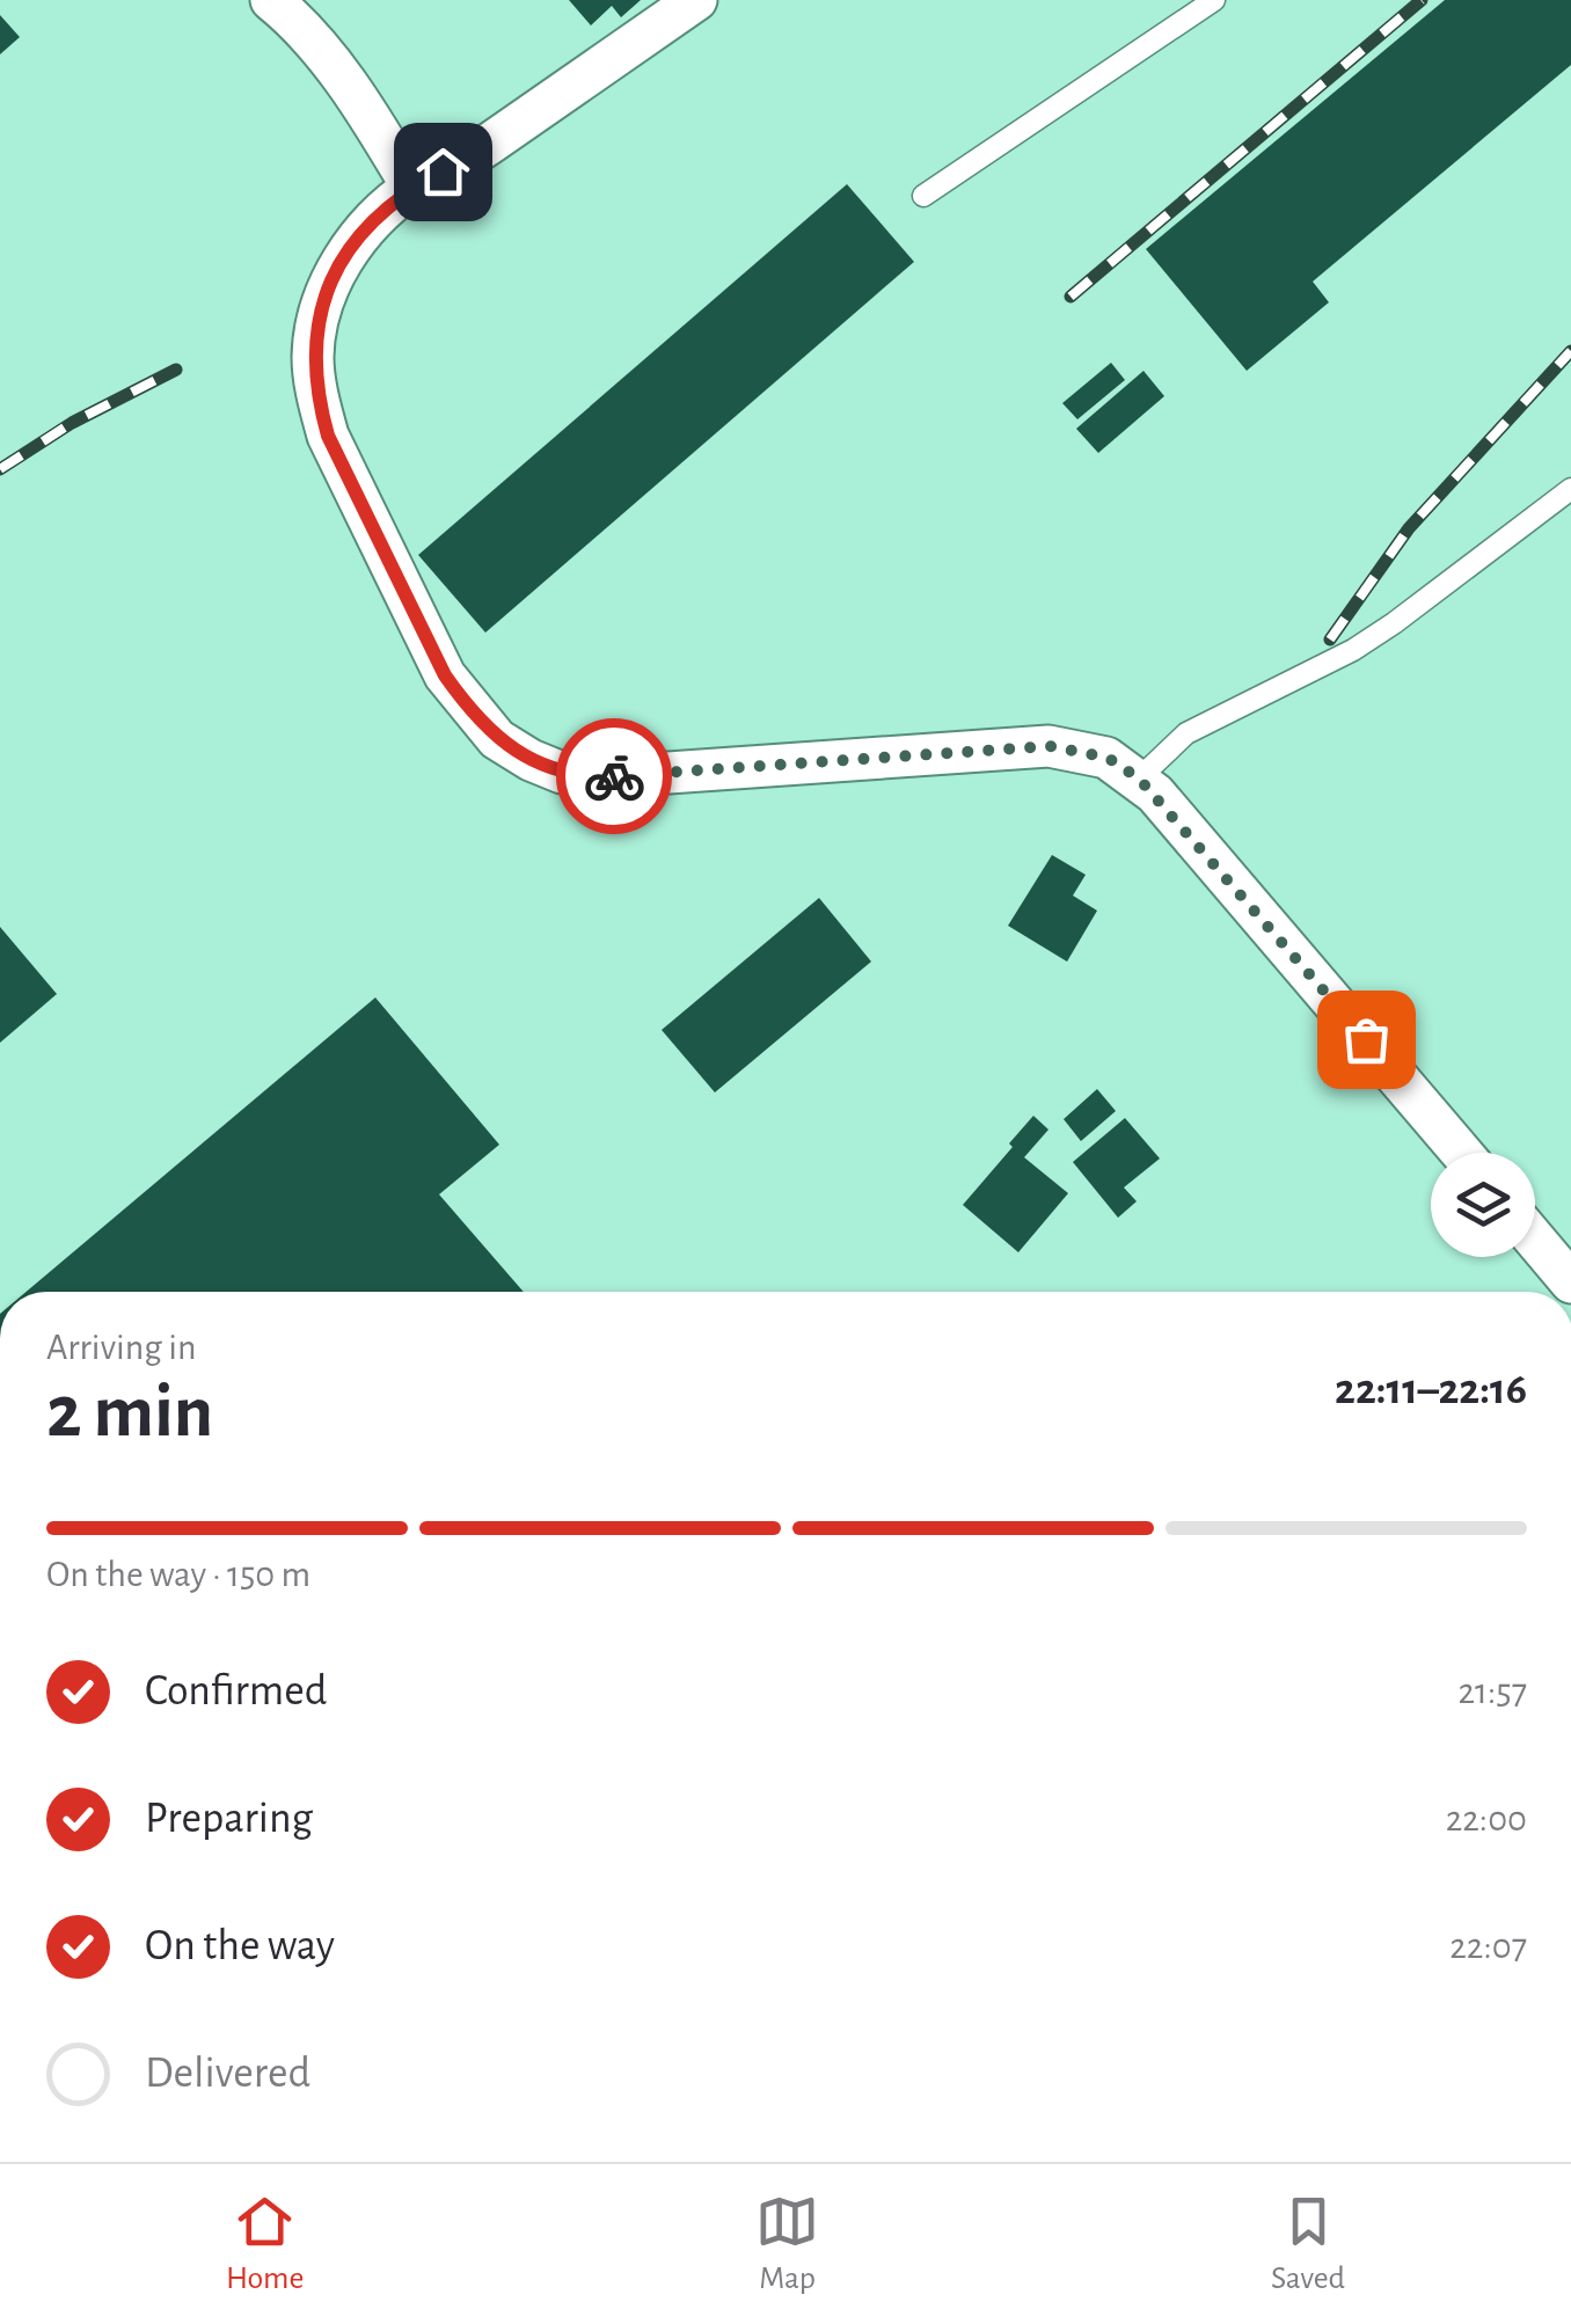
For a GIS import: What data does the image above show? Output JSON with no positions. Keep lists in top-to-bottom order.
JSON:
{
  "page": {
    "heading": ["2 min", "Arriving in", "22:11–22:16"],
    "bar": "On the way · 150 m",
    "list": [
      ["Confirmed", "21:57"],
      ["Preparing", "22:00"],
      ["On the way", "22:07"],
      "Delivered"
    ],
    "tabs": ["Home", "Map", "Saved"]
  }
}
